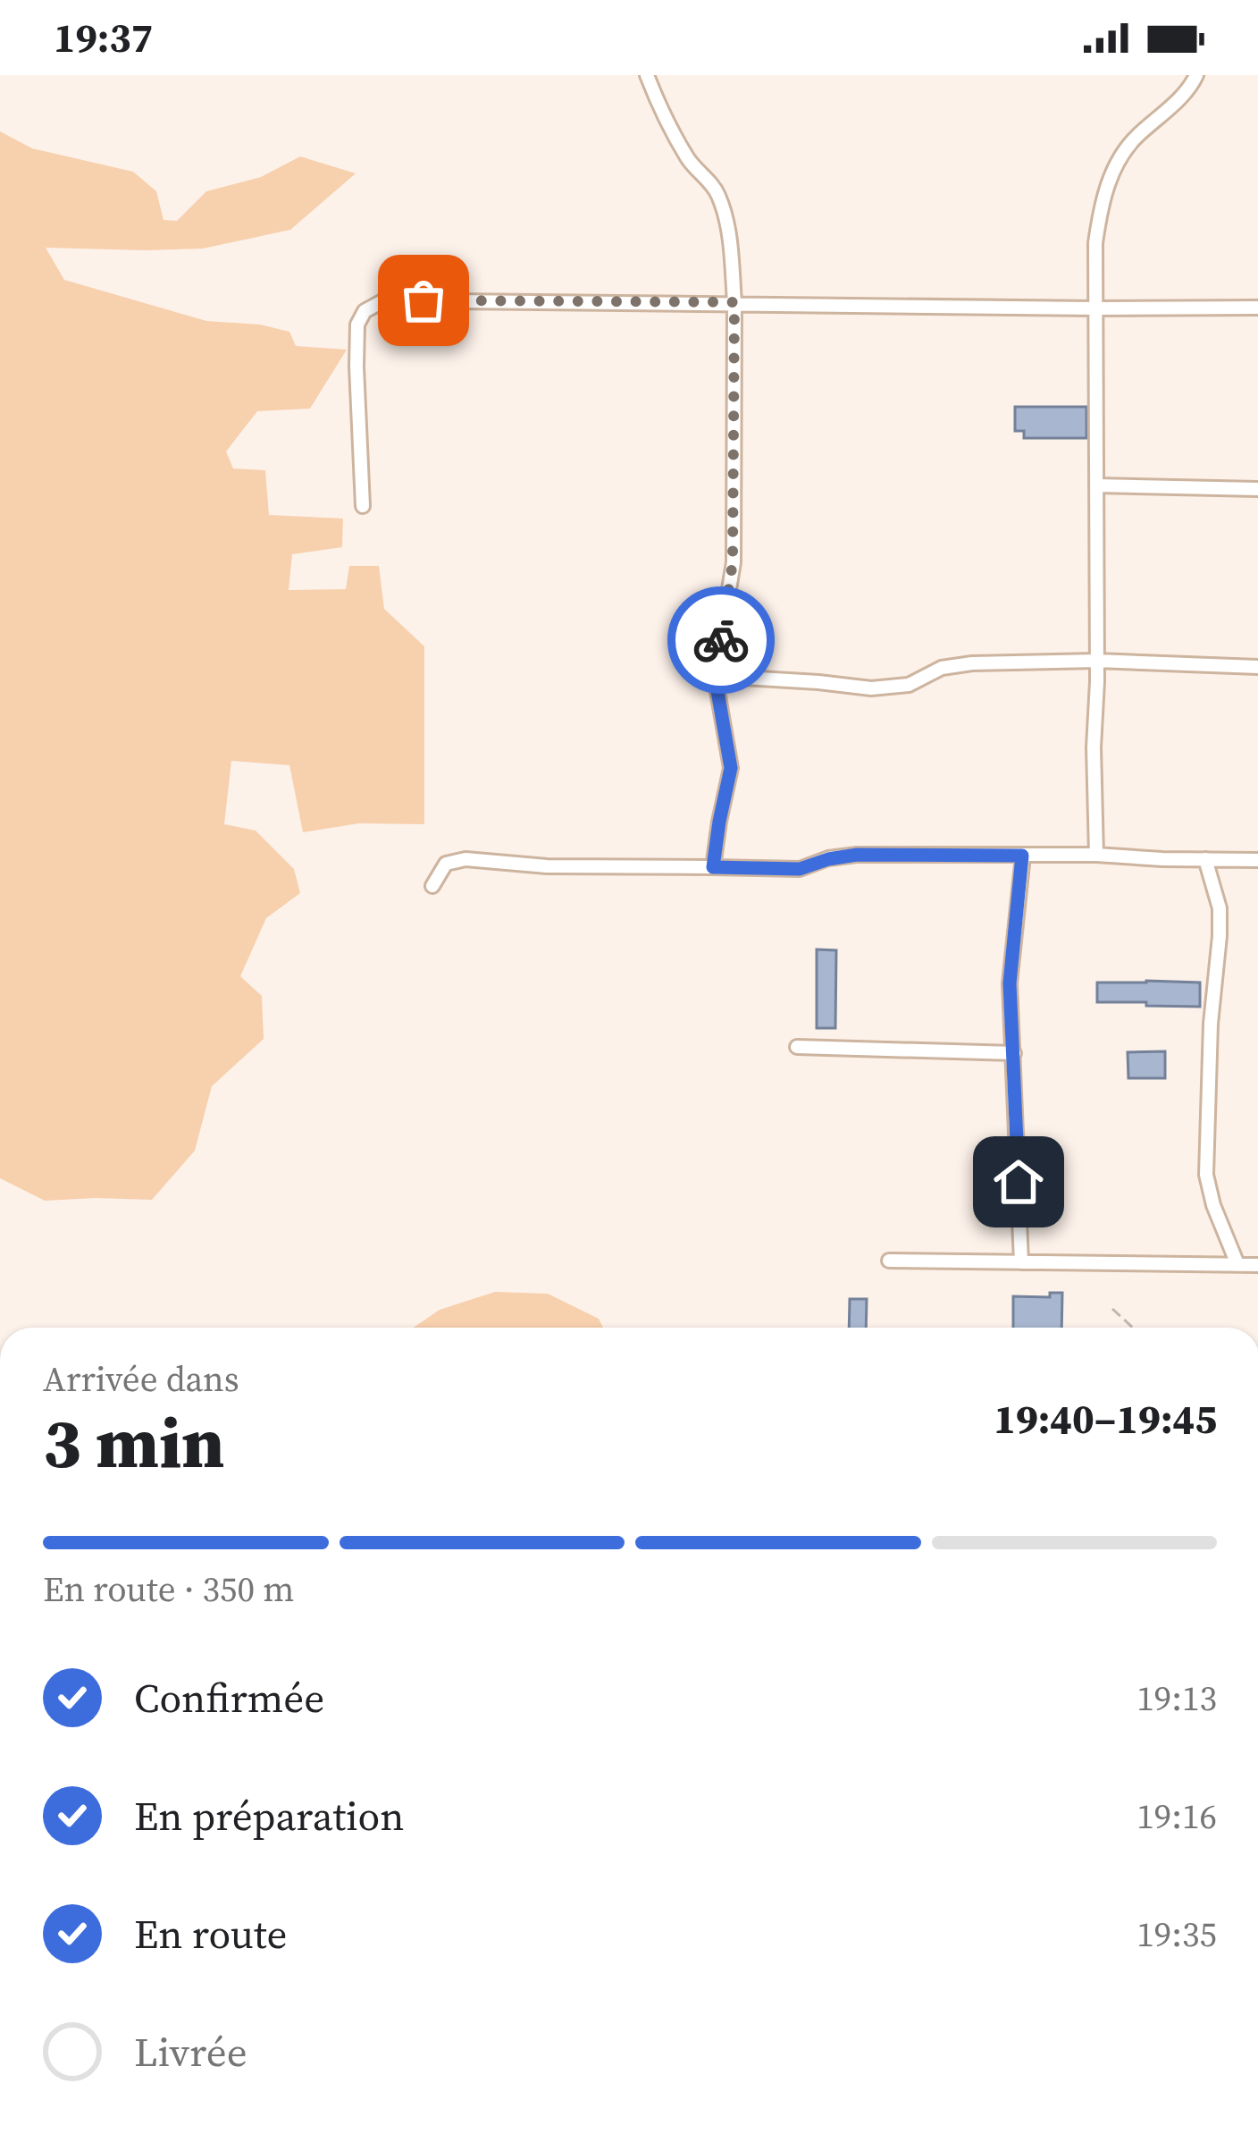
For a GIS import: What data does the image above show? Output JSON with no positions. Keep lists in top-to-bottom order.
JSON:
{
  "page": {
    "status": "19:37",
    "heading": ["3 min", "Arrivée dans", "19:40–19:45"],
    "bar": "En route · 350 m",
    "list": [
      ["Confirmée", "19:13"],
      ["En préparation", "19:16"],
      ["En route", "19:35"],
      "Livrée"
    ]
  }
}
